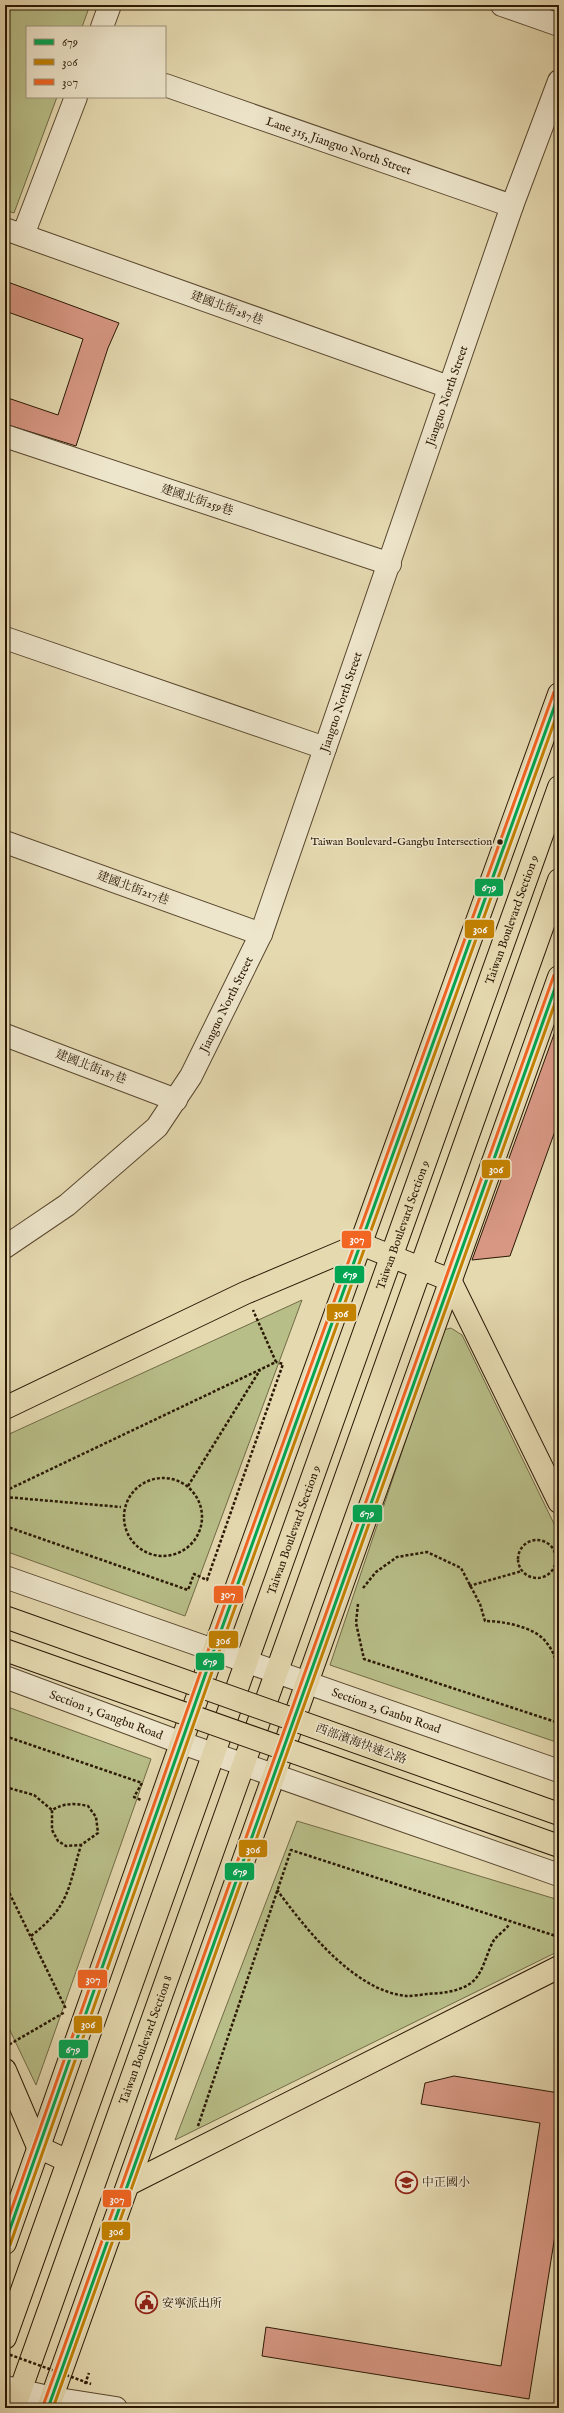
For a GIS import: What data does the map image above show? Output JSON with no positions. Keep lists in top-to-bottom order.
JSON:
{
  "streets": {
    "main road": ["Taiwan Boulevard Section 9", "西部濱海快速公路", "Taiwan Boulevard Section 8"],
    "street": [
      "Lane 315, Jianguo North Street",
      "建國北街287巷",
      "Jianguo North Street",
      "建國北街259巷",
      "建國北街217巷",
      "建國北街187巷",
      "Section 2, Ganbu Road",
      "Section 1, Gangbu Road"
    ]
  },
  "crossings": [
    ["Lane 315, Jianguo North Street", "Jianguo North Street"],
    ["建國北街287巷", "Jianguo North Street"],
    ["Jianguo North Street", "建國北街259巷"],
    ["Jianguo North Street", "建國北街217巷"],
    ["Jianguo North Street", "建國北街187巷"],
    ["Taiwan Boulevard Section 9", "Section 2, Ganbu Road"],
    ["Section 2, Ganbu Road", "Taiwan Boulevard Section 8"],
    ["Section 1, Gangbu Road", "Taiwan Boulevard Section 8"]
  ],
  "places": {
    "other": ["Taiwan Boulevard-Gangbu Intersection"],
    "school or university": ["中正國小"],
    "public building": ["安寧派出所"]
  },
  "lines": ["transit line 307", "transit line 679", "transit line 306"],
  "legend": ["679", "306", "307"]
}
